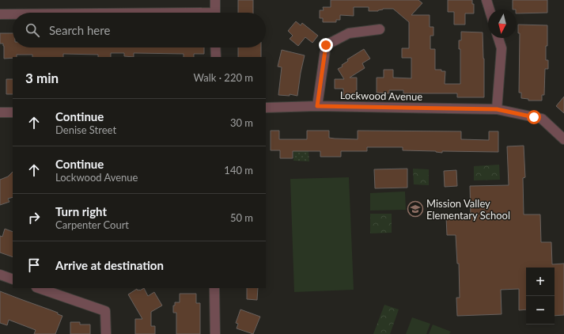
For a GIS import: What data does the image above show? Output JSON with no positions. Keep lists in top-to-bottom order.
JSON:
{
  "streets": {
    "street": ["Lockwood Avenue"]
  },
  "places": {
    "school or university": ["Mission Valley Elementary School"]
  },
  "north": "bottom",
  "page": {
    "search": "Search here",
    "heading": ["3 min", "Walk · 220 m"],
    "list": [
      ["Continue", "Denise Street", "30 m"],
      ["Continue", "Lockwood Avenue", "140 m"],
      ["Turn right", "Carpenter Court", "50 m"],
      "Arrive at destination"
    ],
    "map_buttons": ["+", "−"]
  }
}
